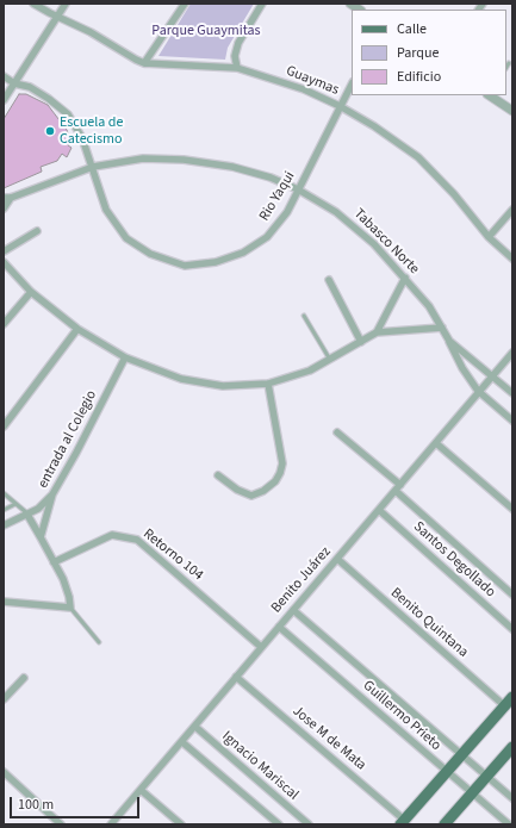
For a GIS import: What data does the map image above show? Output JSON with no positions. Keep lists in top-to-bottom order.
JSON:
{
  "streets": {
    "street": [
      "Guaymas",
      "Rio Yaqui",
      "Tabasco Norte",
      "entrada al Colegio",
      "Retorno 104",
      "Santos Degollado",
      "Benito Juárez",
      "Benito Quintana",
      "Guillermo Prieto",
      "Jose M de Mata",
      "Ignacio Mariscal"
    ]
  },
  "crossings": [
    ["Guaymas", "Rio Yaqui"],
    ["Rio Yaqui", "Tabasco Norte"],
    ["Tabasco Norte", "Benito Juárez"],
    ["Retorno 104", "Benito Juárez"],
    ["Santos Degollado", "Benito Juárez"],
    ["Benito Juárez", "Benito Quintana"],
    ["Benito Juárez", "Guillermo Prieto"],
    ["Benito Juárez", "Jose M de Mata"],
    ["Benito Juárez", "Ignacio Mariscal"]
  ],
  "parks": ["Parque Guaymitas"],
  "places": ["Escuela de Catecismo"],
  "legend": ["Calle", "Parque", "Edificio"],
  "scale_bar": "100 m"
}
